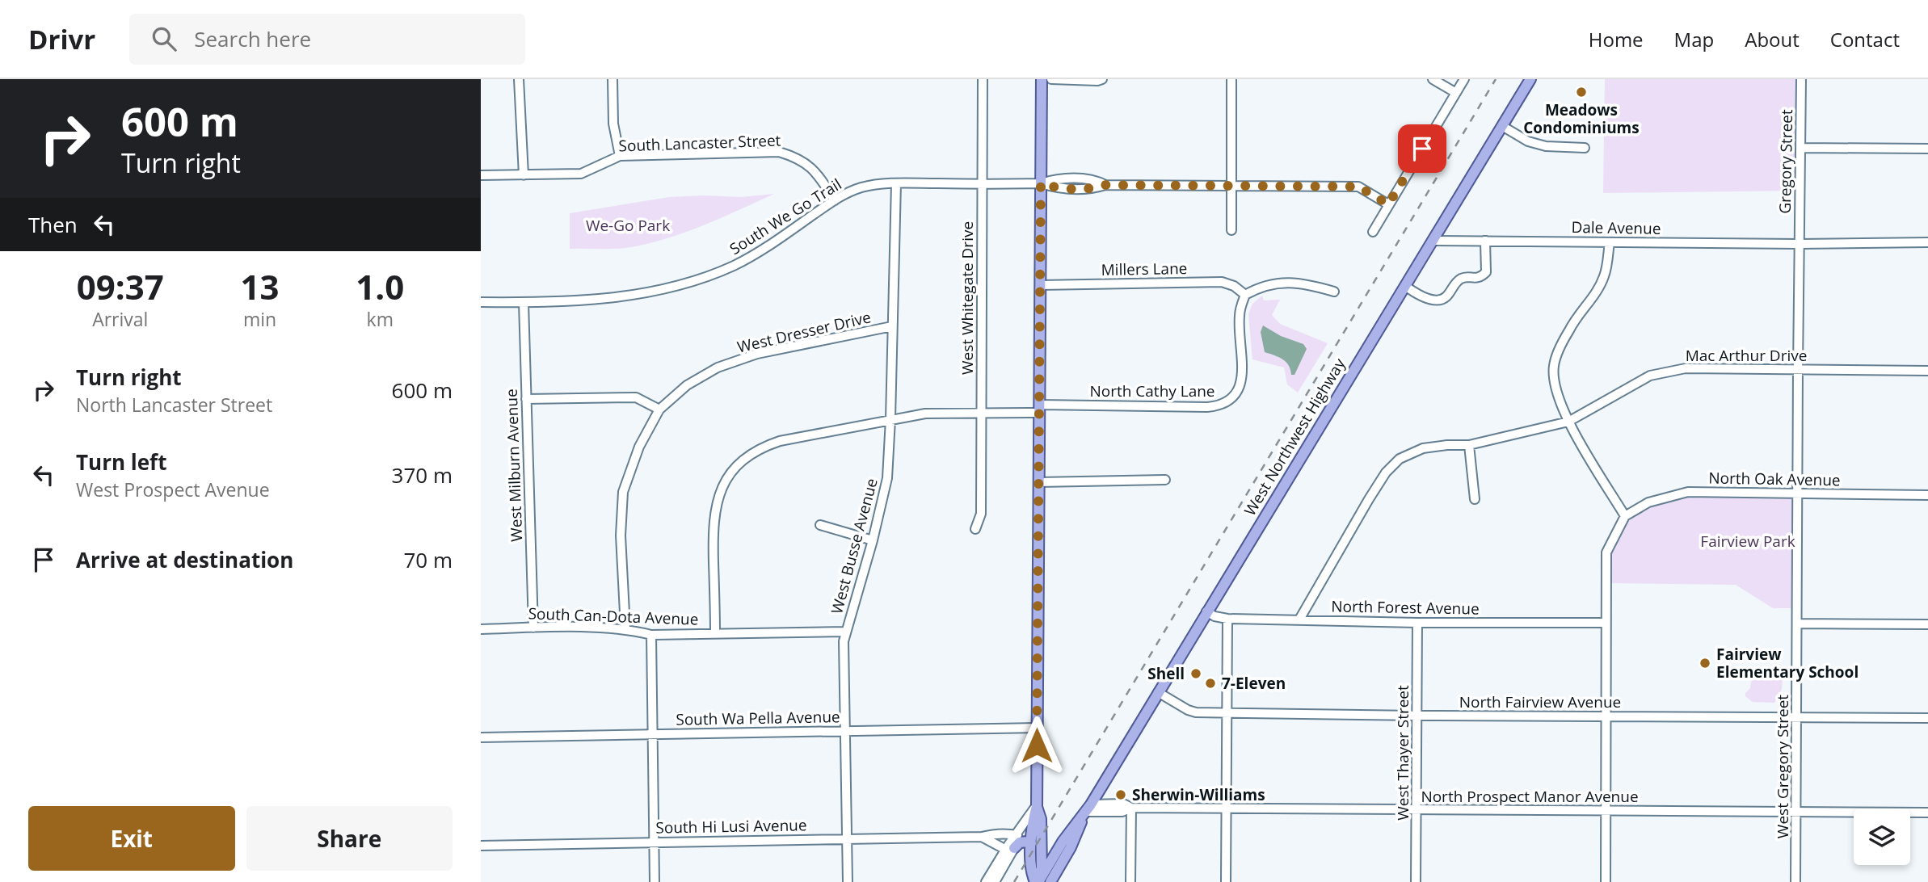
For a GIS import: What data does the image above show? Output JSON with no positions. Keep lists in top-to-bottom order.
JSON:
{
  "streets": {
    "main road": ["West Northwest Highway"],
    "street": [
      "South Lancaster Street",
      "Gregory Street",
      "South We Go Trail",
      "Dale Avenue",
      "Millers Lane",
      "West Whitegate Drive",
      "West Dresser Drive",
      "Mac Arthur Drive",
      "North Cathy Lane",
      "West Milburn Avenue",
      "North Oak Avenue",
      "West Busse Avenue",
      "North Forest Avenue",
      "South Can-Dota Avenue",
      "North Fairview Avenue",
      "South Wa Pella Avenue",
      "West Thayer Street",
      "West Gregory Street",
      "North Prospect Manor Avenue",
      "South Hi Lusi Avenue"
    ]
  },
  "crossings": [
    ["South Lancaster Street", "South We Go Trail"],
    ["Gregory Street", "Dale Avenue"],
    ["Gregory Street", "West Gregory Street"],
    ["South We Go Trail", "West Whitegate Drive"],
    ["South We Go Trail", "West Milburn Avenue"],
    ["South We Go Trail", "West Busse Avenue"],
    ["Dale Avenue", "West Northwest Highway"],
    ["Dale Avenue", "West Gregory Street"],
    ["Millers Lane", "North Cathy Lane"],
    ["West Whitegate Drive", "North Cathy Lane"],
    ["West Dresser Drive", "West Busse Avenue"],
    ["West Dresser Drive", "South Can-Dota Avenue"],
    ["Mac Arthur Drive", "North Forest Avenue"],
    ["Mac Arthur Drive", "West Gregory Street"],
    ["North Cathy Lane", "West Busse Avenue"],
    ["North Cathy Lane", "South Can-Dota Avenue"],
    ["West Northwest Highway", "North Forest Avenue"],
    ["West Northwest Highway", "North Fairview Avenue"],
    ["West Northwest Highway", "North Prospect Manor Avenue"],
    ["West Milburn Avenue", "South Can-Dota Avenue"],
    ["North Oak Avenue", "West Gregory Street"],
    ["West Busse Avenue", "South Can-Dota Avenue"],
    ["West Busse Avenue", "South Wa Pella Avenue"],
    ["West Busse Avenue", "South Hi Lusi Avenue"],
    ["North Forest Avenue", "West Thayer Street"],
    ["North Fairview Avenue", "West Thayer Street"],
    ["North Fairview Avenue", "West Gregory Street"],
    ["West Thayer Street", "North Prospect Manor Avenue"],
    ["West Gregory Street", "North Prospect Manor Avenue"]
  ],
  "parks": ["We-Go Park", "Fairview Park"],
  "places": [
    "Meadows Condominiums",
    "Fairview Elementary School",
    "Shell",
    "7-Eleven",
    "Sherwin-Williams"
  ],
  "page": {
    "header": "Drivr",
    "search": "Search here",
    "nav": [
      "Home",
      "Map",
      "About",
      "Contact"
    ],
    "turn": ["600 m", "Turn right"],
    "then": "Then",
    "eta": [
      "09:37",
      "Arrival",
      "13",
      "min",
      "1.0",
      "km"
    ],
    "list": [
      {
        "name": "Turn right",
        "note": "North Lancaster Street",
        "value": "600 m"
      },
      {
        "name": "Turn left",
        "note": "West Prospect Avenue",
        "value": "370 m"
      },
      {
        "name": "Arrive at destination",
        "value": "70 m"
      }
    ],
    "buttons": ["Exit", "Share"]
  }
}
